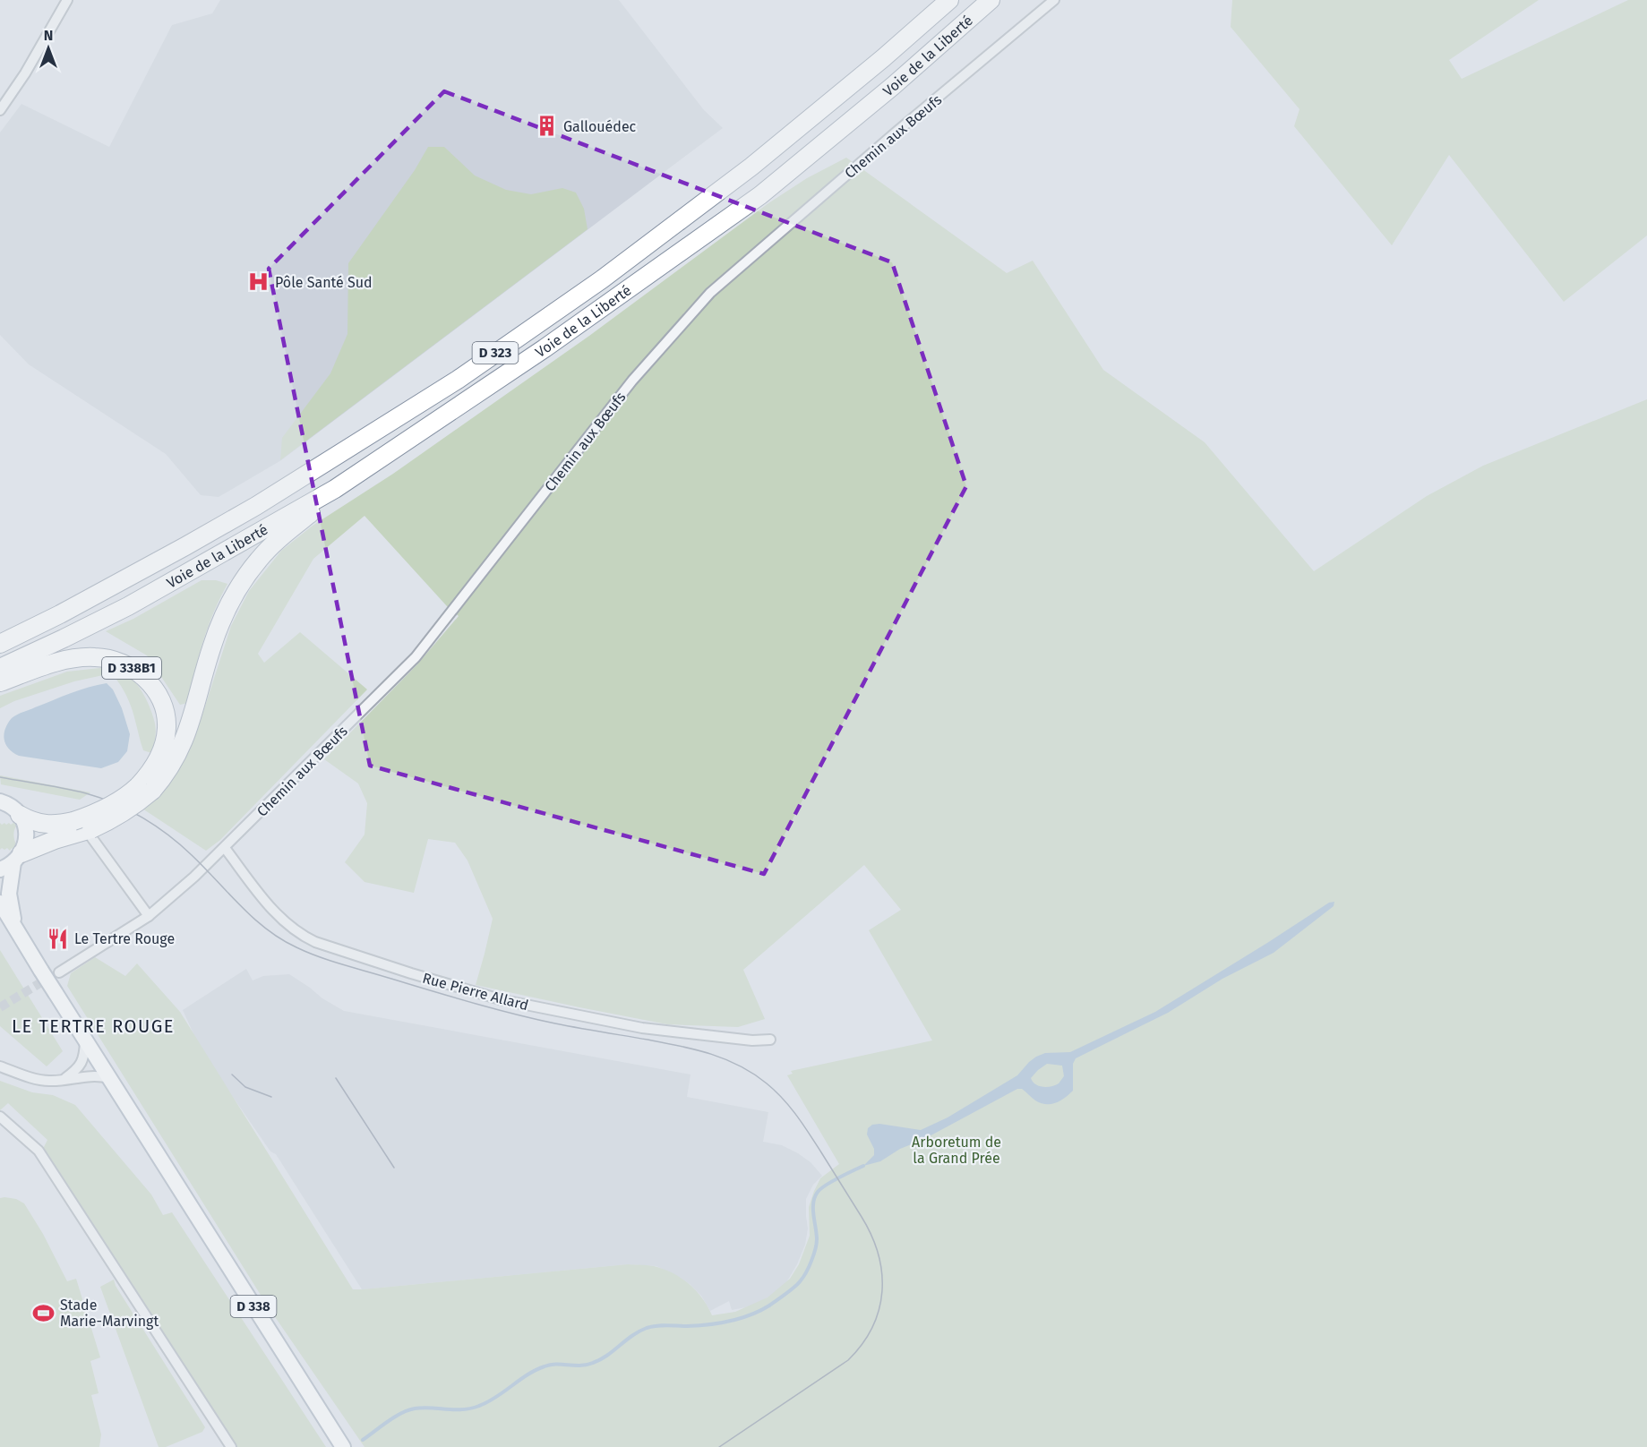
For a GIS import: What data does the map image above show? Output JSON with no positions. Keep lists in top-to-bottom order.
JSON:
{
  "streets": {
    "highway": ["Voie de la Liberté", "D 323", "D 338B1"],
    "main road": ["D 338"],
    "street": ["Chemin aux Bœufs", "Rue Pierre Allard"]
  },
  "crossings": [
    ["Chemin aux Bœufs", "Rue Pierre Allard"]
  ],
  "districts": ["LE TERTRE ROUGE"],
  "parks": ["Arboretum de la Grand Prée"],
  "places": {
    "building": ["Gallouédec"],
    "hospital": ["Pôle Santé Sud"],
    "restaurant": ["Le Tertre Rouge"],
    "sports": ["Stade Marie-Marvingt"]
  },
  "north": "top"
}
